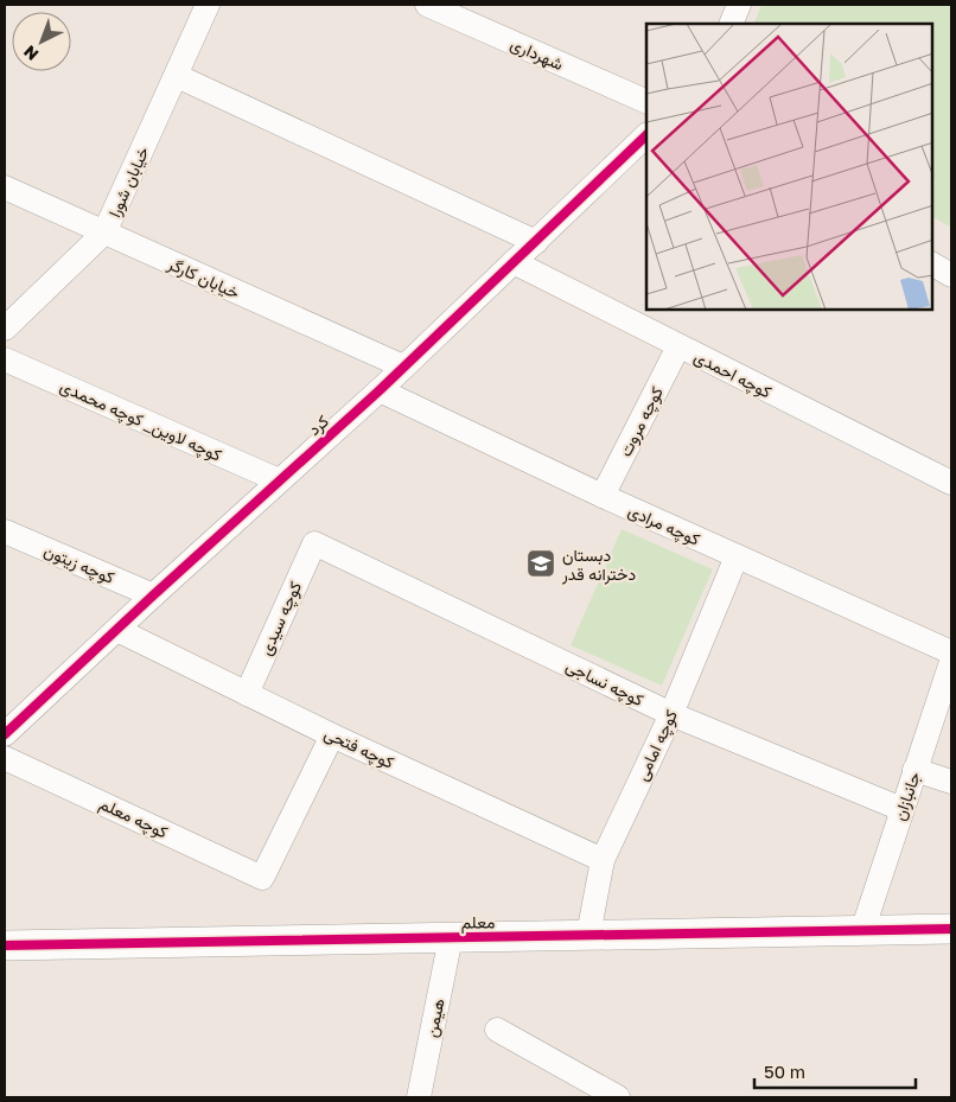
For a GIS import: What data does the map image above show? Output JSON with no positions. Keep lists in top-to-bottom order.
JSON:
{
  "streets": {
    "street": [
      "شهرداری",
      "خیابان شورا",
      "خیابان کارگر",
      "کوچه احمدی",
      "کوچه لاوین_ کوچه محمدی",
      "کوچه مروت",
      "کرد",
      "کوچه مرادی",
      "کوچه زیتون",
      "کوچه سیدی",
      "کوچه نساجی",
      "کوچه امامی",
      "کوچه فتحی",
      "جانبازان",
      "کوچه معلم",
      "معلم",
      "هیمن"
    ]
  },
  "crossings": [
    ["خیابان شورا", "خیابان کارگر"],
    ["خیابان کارگر", "کرد"],
    ["کوچه احمدی", "کوچه مروت"],
    ["کوچه احمدی", "کرد"],
    ["کوچه لاوین_ کوچه محمدی", "کرد"],
    ["کوچه مروت", "کوچه مرادی"],
    ["کرد", "کوچه مرادی"],
    ["کرد", "کوچه زیتون"],
    ["کرد", "کوچه فتحی"],
    ["کوچه مرادی", "کوچه امامی"],
    ["کوچه سیدی", "کوچه نساجی"],
    ["کوچه سیدی", "کوچه فتحی"],
    ["کوچه نساجی", "کوچه امامی"],
    ["کوچه نساجی", "جانبازان"],
    ["کوچه امامی", "کوچه فتحی"],
    ["کوچه امامی", "معلم"],
    ["کوچه فتحی", "کوچه معلم"],
    ["جانبازان", "معلم"],
    ["معلم", "هیمن"]
  ],
  "places": {
    "school or university": ["دبستان دخترانه قدر"]
  },
  "scale_bar": "50 m",
  "north": "bottom left"
}
